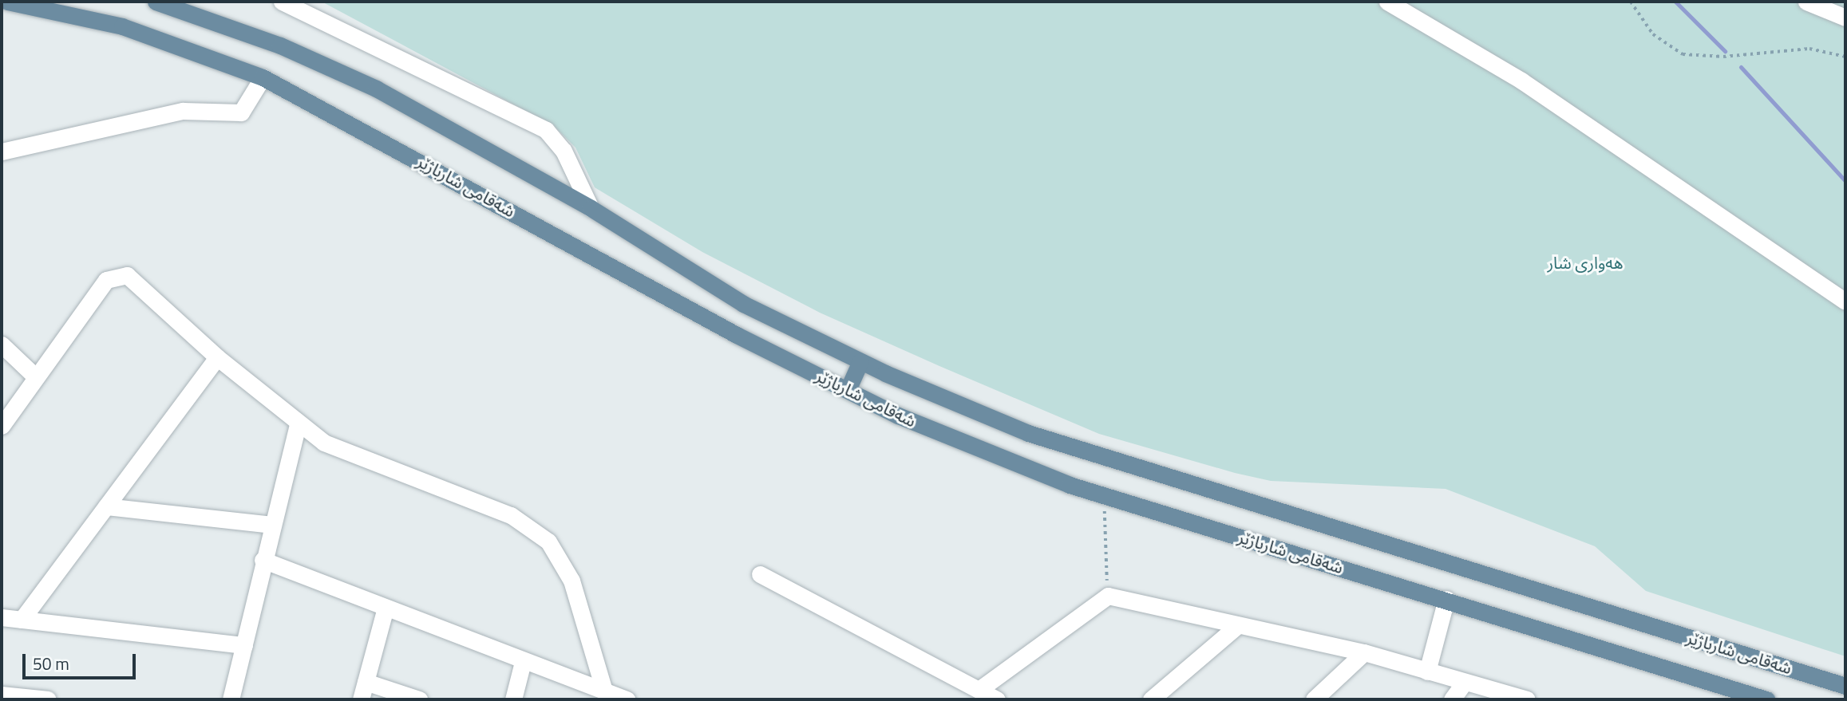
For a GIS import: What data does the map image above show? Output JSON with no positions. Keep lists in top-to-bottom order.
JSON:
{
  "streets": {
    "main road": ["شەقامی شارباژێر"]
  },
  "parks": ["هەواری شار"],
  "scale_bar": "50 m"
}
